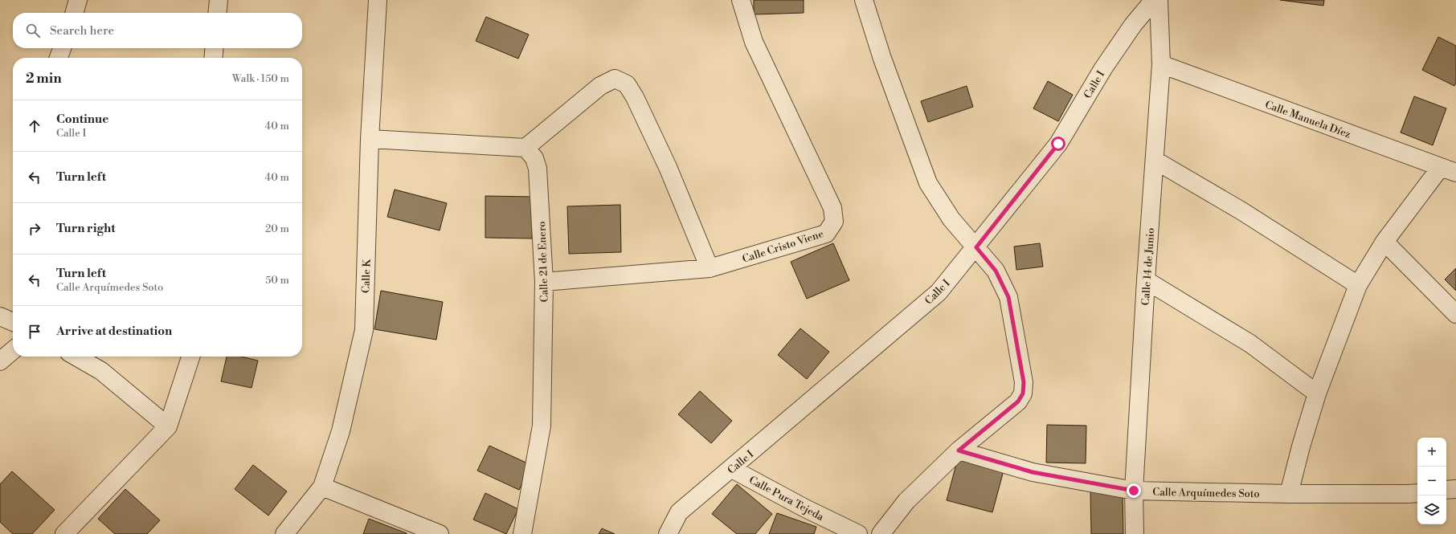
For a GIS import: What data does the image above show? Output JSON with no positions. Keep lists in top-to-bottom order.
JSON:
{
  "streets": {
    "street": [
      "Calle I",
      "Calle Manuela Díez",
      "Calle Cristo Viene",
      "Calle 21 de Enero",
      "Calle 14 de Junio",
      "Calle K",
      "Calle Arquímedes Soto",
      "Calle Pura Tejeda"
    ]
  },
  "crossings": [
    ["Calle I", "Calle Pura Tejeda"],
    ["Calle Manuela Díez", "Calle 14 de Junio"],
    ["Calle Cristo Viene", "Calle 21 de Enero"],
    ["Calle 14 de Junio", "Calle Arquímedes Soto"]
  ],
  "page": {
    "search": "Search here",
    "heading": ["2 min", "Walk · 150 m"],
    "list": [
      ["Continue", "Calle I", "40 m"],
      ["Turn left", "40 m"],
      ["Turn right", "20 m"],
      ["Turn left", "Calle Arquímedes Soto", "50 m"],
      "Arrive at destination"
    ],
    "map_buttons": ["+", "−"]
  }
}
